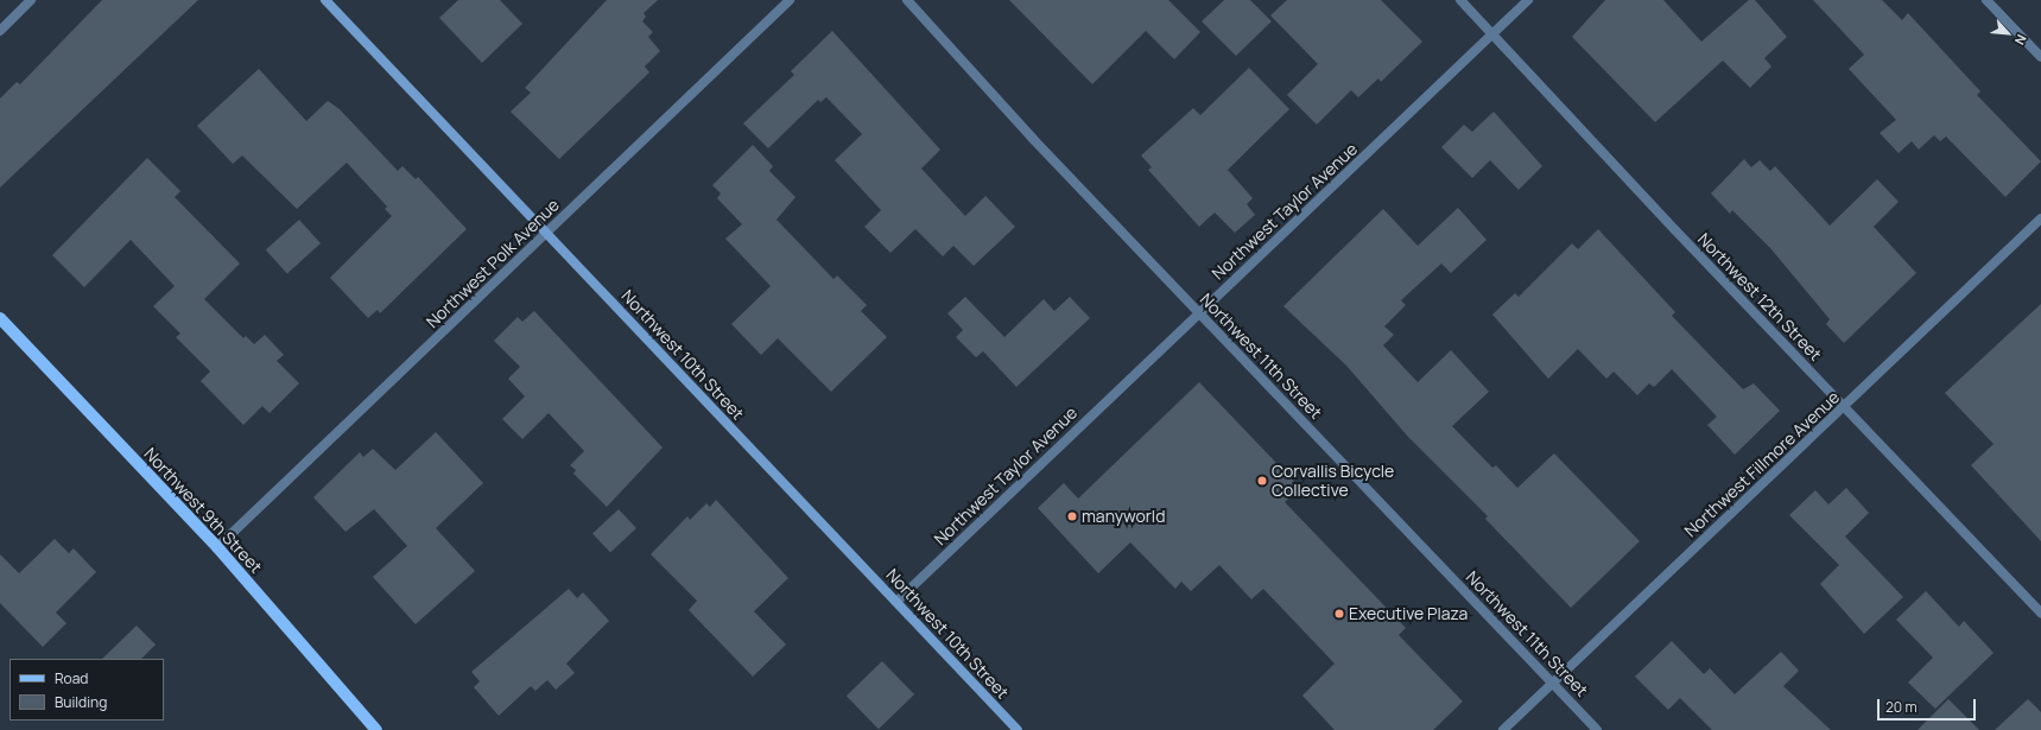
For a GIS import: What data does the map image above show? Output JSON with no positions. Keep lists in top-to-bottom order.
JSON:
{
  "streets": {
    "main road": ["Northwest 9th Street"],
    "street": [
      "Northwest Taylor Avenue",
      "Northwest Polk Avenue",
      "Northwest 12th Street",
      "Northwest 10th Street",
      "Northwest 11th Street",
      "Northwest Fillmore Avenue"
    ]
  },
  "crossings": [
    ["Northwest Taylor Avenue", "Northwest 12th Street"],
    ["Northwest Taylor Avenue", "Northwest 10th Street"],
    ["Northwest Taylor Avenue", "Northwest 11th Street"],
    ["Northwest Polk Avenue", "Northwest 10th Street"],
    ["Northwest Polk Avenue", "Northwest 9th Street"],
    ["Northwest 12th Street", "Northwest Fillmore Avenue"],
    ["Northwest 11th Street", "Northwest Fillmore Avenue"]
  ],
  "places": ["Corvallis Bicycle Collective", "manyworld", "Executive Plaza"],
  "legend": ["Road", "Building"],
  "scale_bar": "20 m",
  "north": "bottom right"
}
